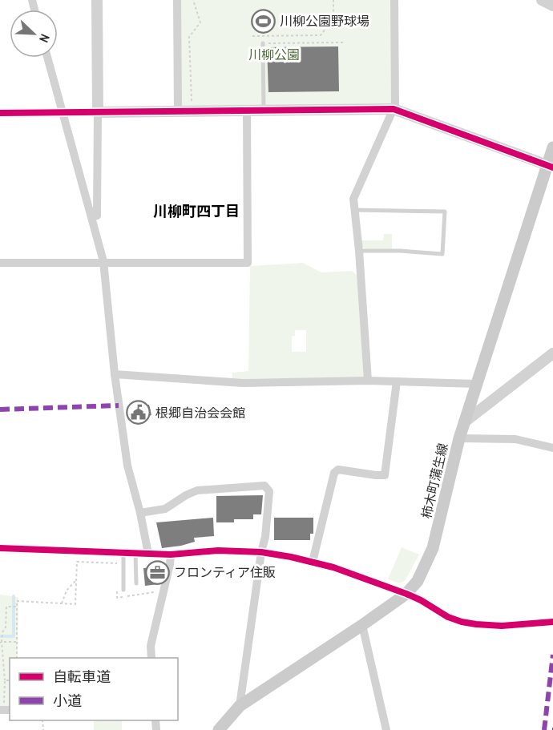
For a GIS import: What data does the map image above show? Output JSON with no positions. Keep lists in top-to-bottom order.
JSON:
{
  "streets": {
    "main road": ["柿木町蒲生線"]
  },
  "districts": ["川柳町四丁目"],
  "parks": ["川柳公園"],
  "places": {
    "sports": ["川柳公園野球場"],
    "public building": ["根郷自治会会館"],
    "office": ["フロンティア住販"]
  },
  "legend": ["自転車道", "小道"],
  "north": "bottom right"
}
